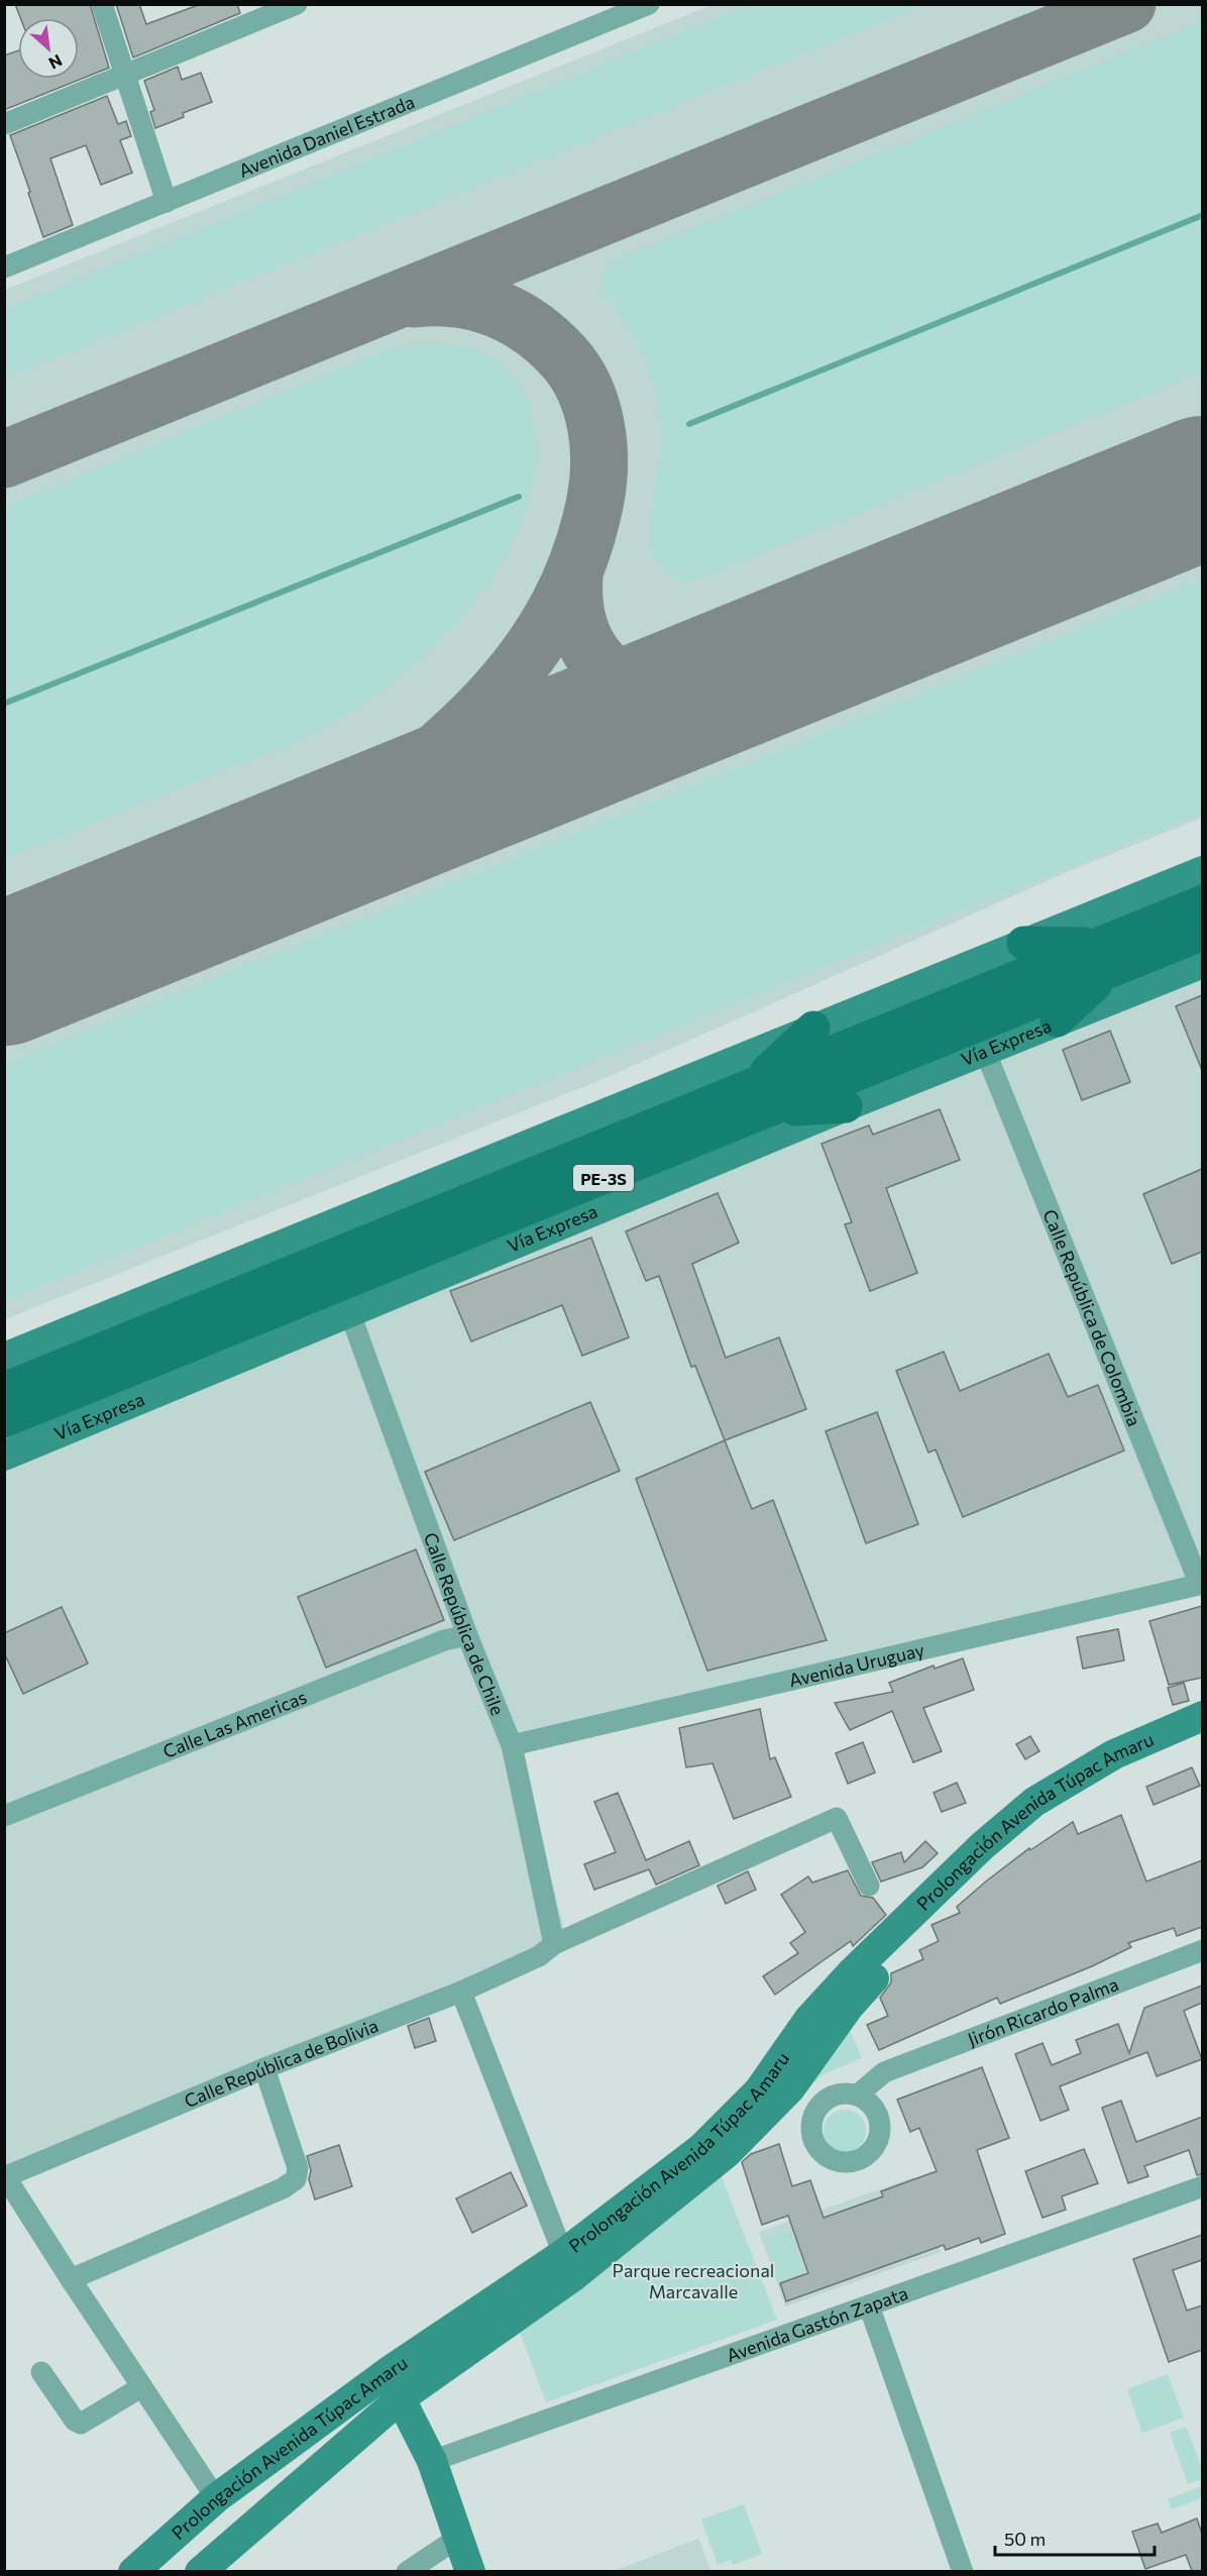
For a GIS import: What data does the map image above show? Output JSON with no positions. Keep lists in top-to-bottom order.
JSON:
{
  "streets": {
    "main road": ["Vía Expresa", "PE-3S", "Prolongación Avenida Túpac Amaru"],
    "street": [
      "Avenida Daniel Estrada",
      "Calle República de Colombia",
      "Calle República de Chile",
      "Avenida Uruguay",
      "Calle Las Americas",
      "Jirón Ricardo Palma",
      "Calle República de Bolivia",
      "Avenida Gastón Zapata"
    ]
  },
  "crossings": [
    ["Vía Expresa", "Calle República de Colombia"],
    ["Vía Expresa", "Calle República de Chile"],
    ["Calle República de Colombia", "Avenida Uruguay"],
    ["Calle República de Chile", "Avenida Uruguay"],
    ["Calle República de Chile", "Calle Las Americas"],
    ["Calle República de Chile", "Calle República de Bolivia"]
  ],
  "parks": ["Parque recreacional Marcavalle"],
  "scale_bar": "50 m",
  "north": "bottom right"
}
